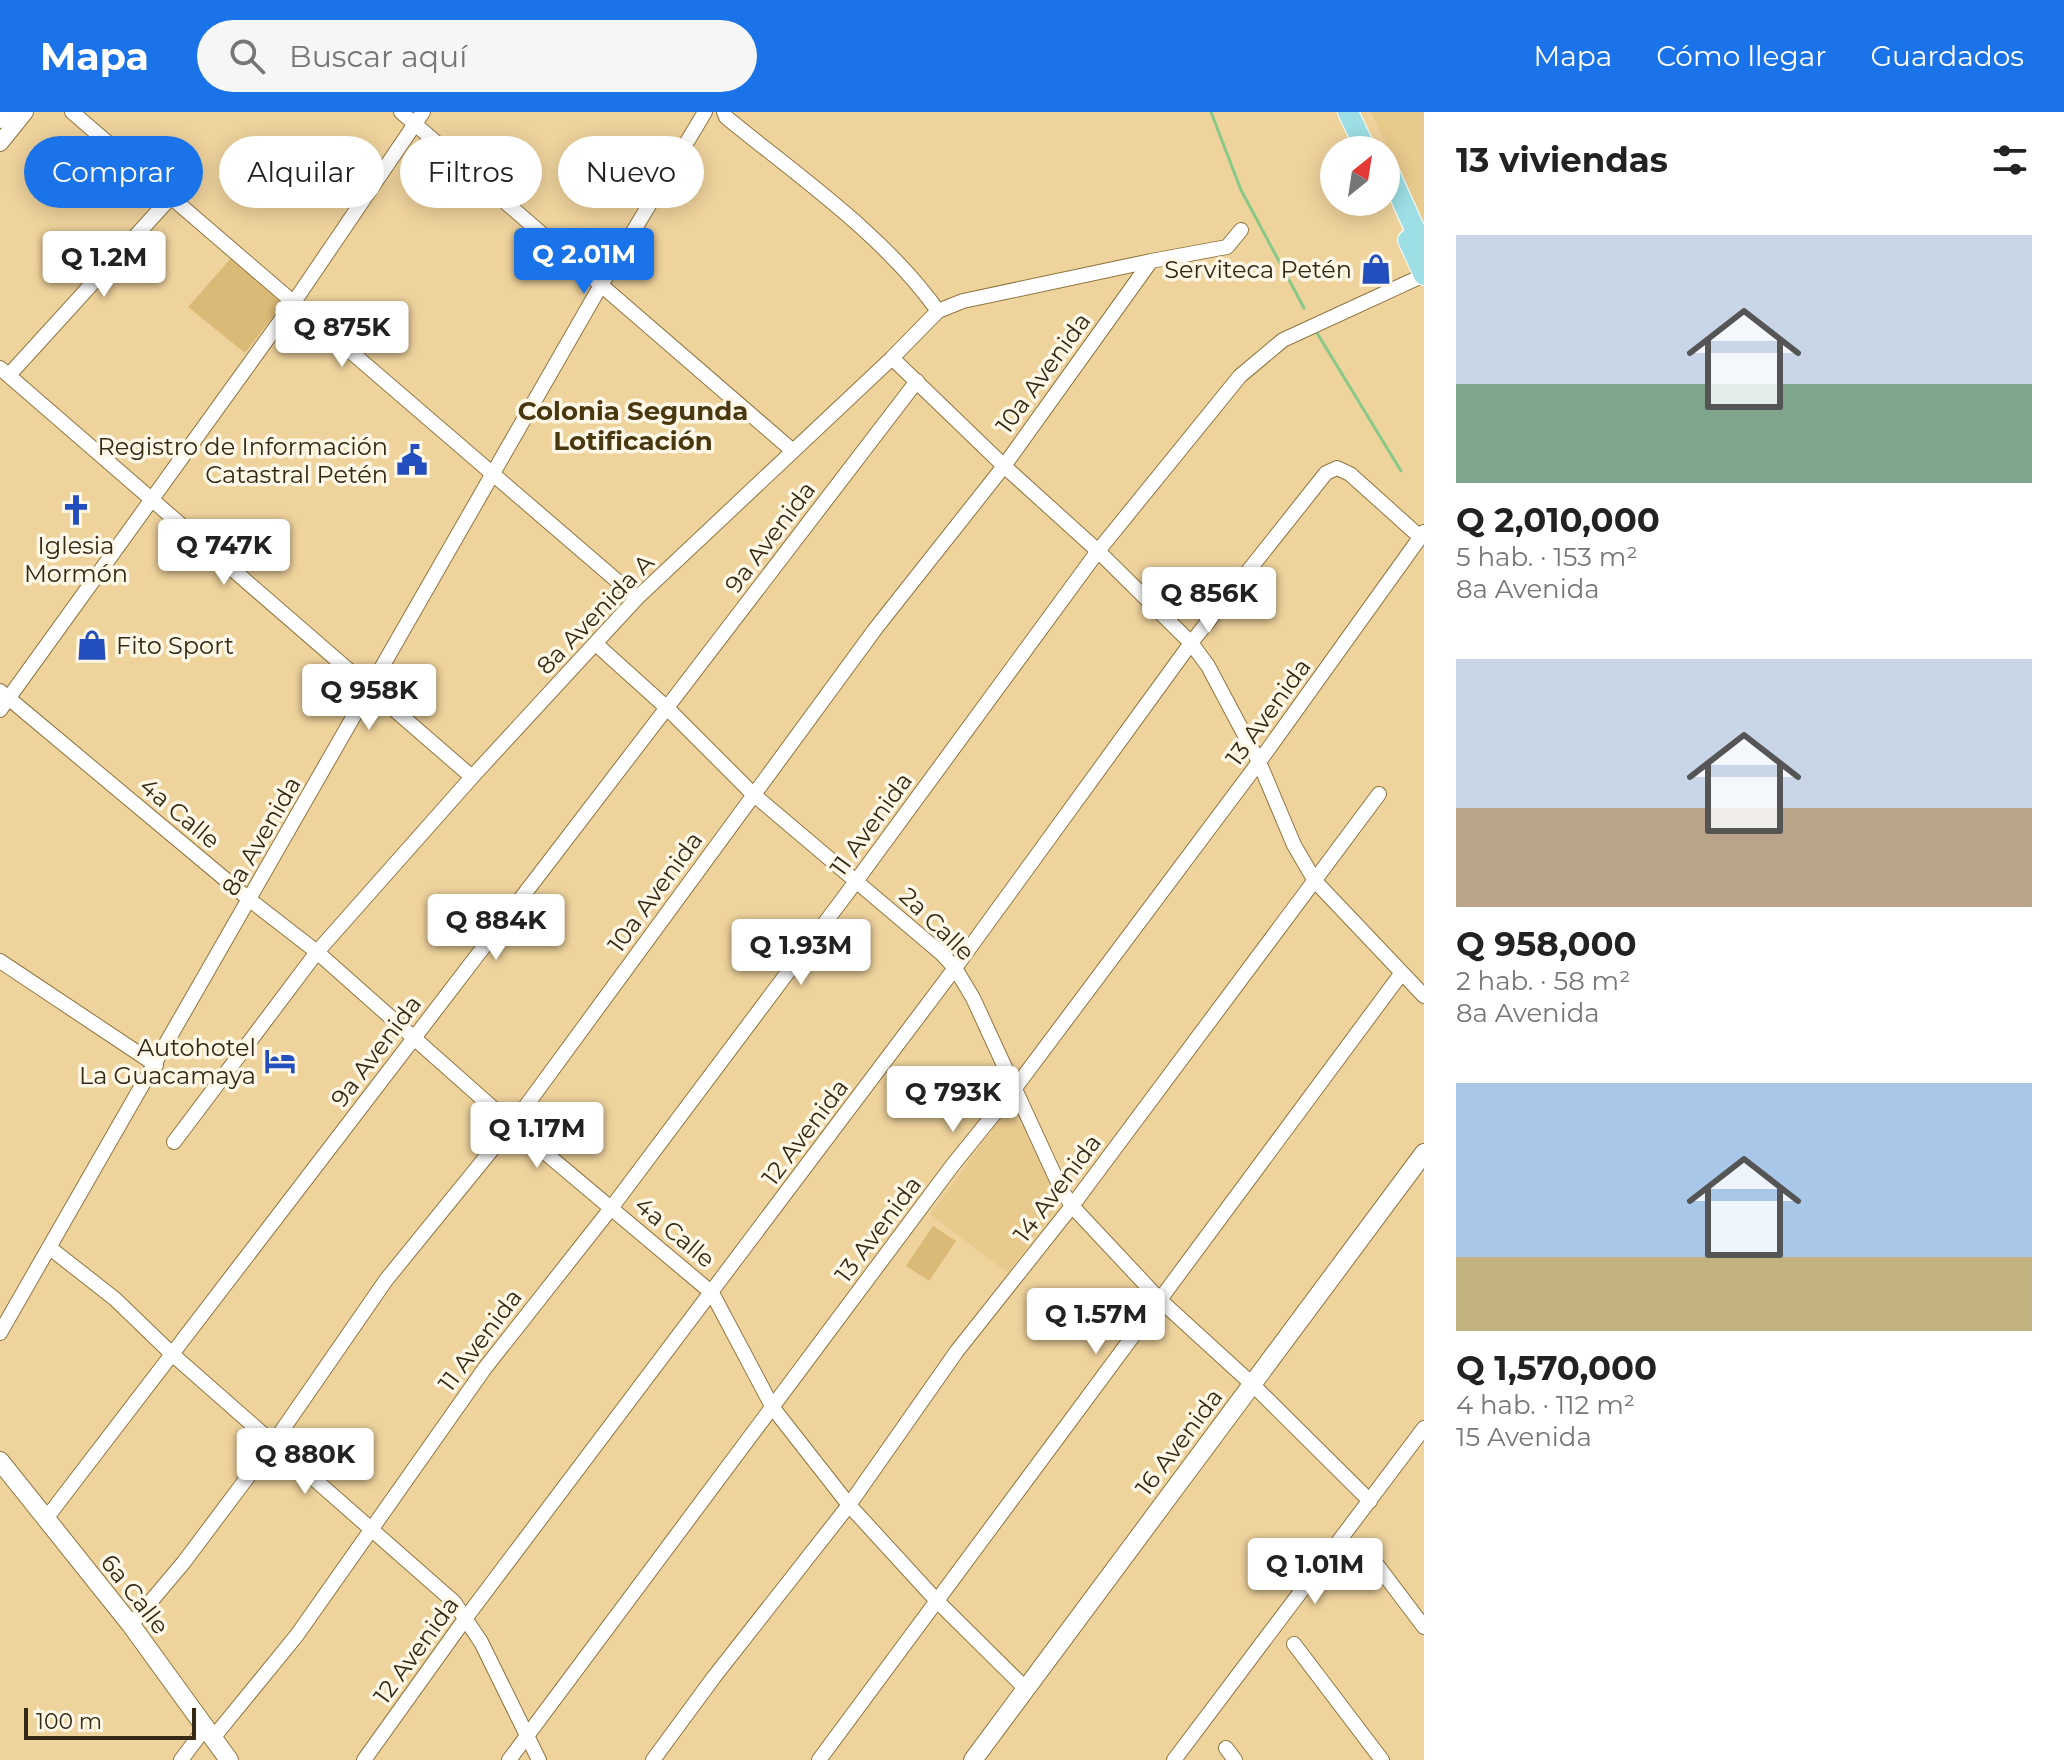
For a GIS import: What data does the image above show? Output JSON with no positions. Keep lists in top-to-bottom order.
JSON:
{
  "streets": {
    "main road": ["16 Avenida", "6a Calle"],
    "street": [
      "10a Avenida",
      "9a Avenida",
      "8a Avenida A",
      "13 Avenida",
      "4a Calle",
      "11 Avenida",
      "8a Avenida",
      "2a Calle",
      "12 Avenida",
      "14 Avenida"
    ]
  },
  "crossings": [
    ["10a Avenida", "8a Avenida A"],
    ["10a Avenida", "4a Calle"],
    ["10a Avenida", "2a Calle"],
    ["10a Avenida", "6a Calle"],
    ["9a Avenida", "4a Calle"],
    ["9a Avenida", "2a Calle"],
    ["9a Avenida", "6a Calle"],
    ["8a Avenida A", "4a Calle"],
    ["8a Avenida A", "2a Calle"],
    ["13 Avenida", "4a Calle"],
    ["13 Avenida", "2a Calle"],
    ["13 Avenida", "12 Avenida"],
    ["4a Calle", "11 Avenida"],
    ["4a Calle", "8a Avenida"],
    ["4a Calle", "12 Avenida"],
    ["4a Calle", "14 Avenida"],
    ["4a Calle", "16 Avenida"],
    ["11 Avenida", "2a Calle"],
    ["11 Avenida", "6a Calle"],
    ["2a Calle", "12 Avenida"],
    ["2a Calle", "14 Avenida"],
    ["2a Calle", "16 Avenida"]
  ],
  "districts": ["Colonia Segunda Lotificación"],
  "places": {
    "shop": ["Serviteca Petén", "Fito Sport"],
    "public building": ["Registro de Información Catastral Petén"],
    "church": ["Iglesia Mormón"],
    "hotel": ["Autohotel La Guacamaya"]
  },
  "scale_bar": "100 m",
  "north": "top right",
  "page": {
    "header": "Mapa",
    "search": "Buscar aquí",
    "nav": ["Mapa", "Cómo llegar", "Guardados"],
    "heading": "13 viviendas",
    "chip": [
      "Comprar",
      "Alquilar",
      "Filtros",
      "Nuevo"
    ],
    "list": [
      {
        "name": "Q 2,010,000",
        "note": "5 hab. · 153 m² · 8a Avenida"
      },
      {
        "name": "Q 958,000",
        "note": "2 hab. · 58 m² · 8a Avenida"
      },
      {
        "name": "Q 1,570,000",
        "note": "4 hab. · 112 m² · 15 Avenida"
      }
    ],
    "price": [
      "Q 2.01M",
      "Q 1.2M",
      "Q 875K",
      "Q 747K",
      "Q 856K",
      "Q 958K",
      "Q 884K",
      "Q 1.93M",
      "Q 793K",
      "Q 1.17M",
      "Q 1.57M",
      "Q 880K",
      "Q 1.01M"
    ],
    "scale": "100 m"
  }
}
